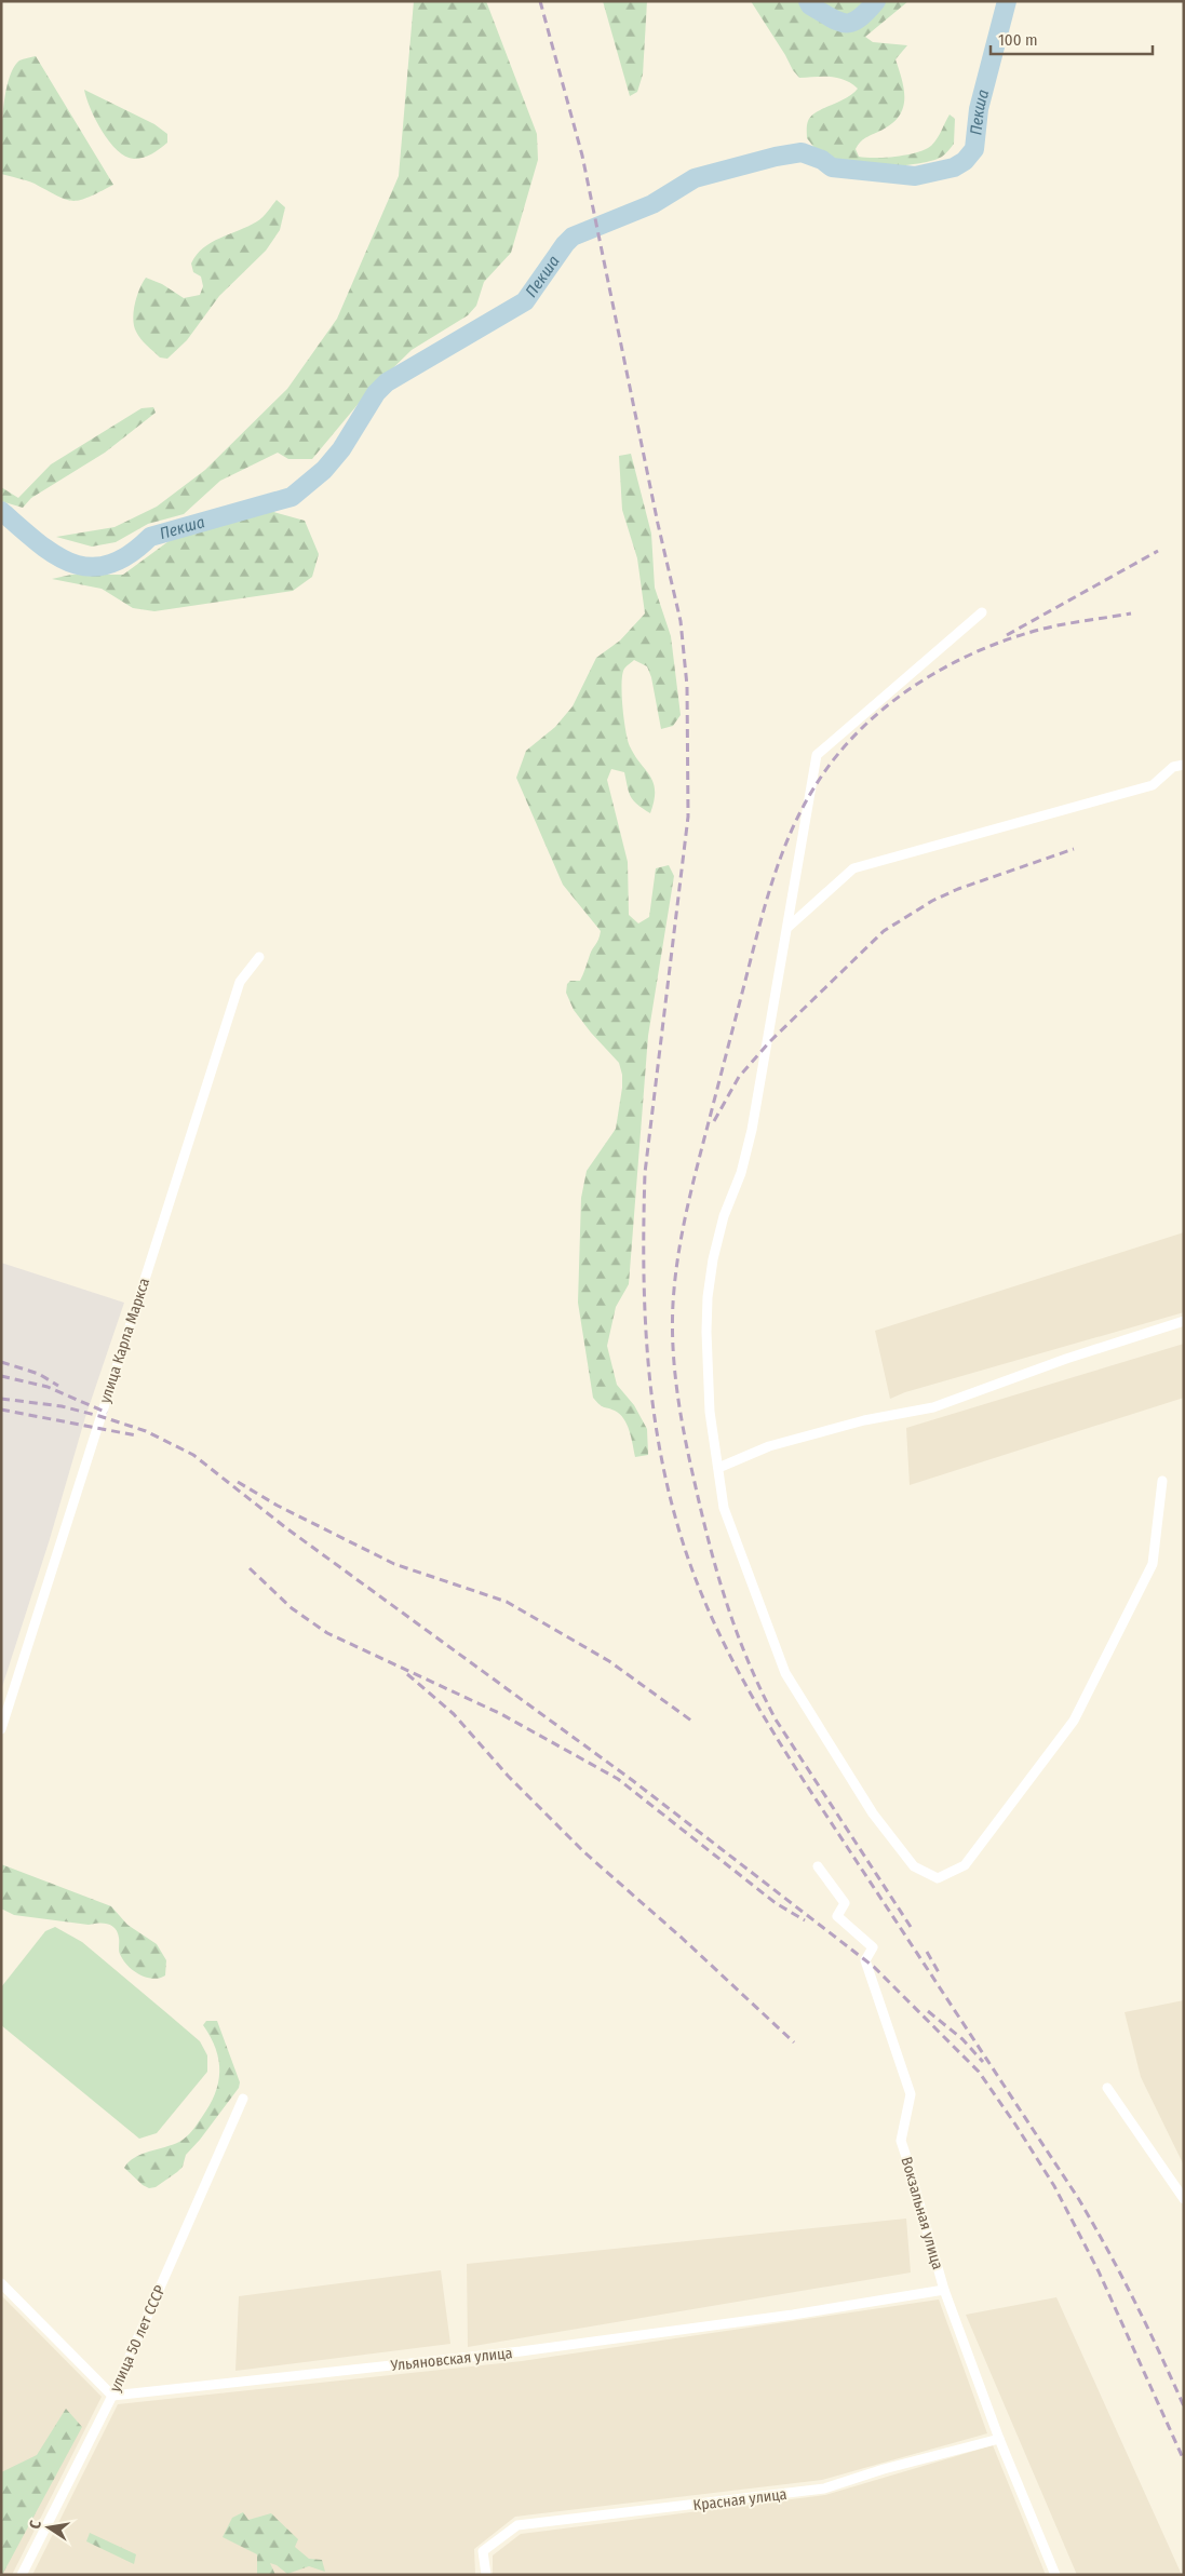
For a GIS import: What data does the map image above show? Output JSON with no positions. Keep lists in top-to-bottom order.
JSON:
{
  "streets": {
    "street": [
      "улица Карла Маркса",
      "Вокзальная улица",
      "улица 50 лет СССР",
      "Ульяновская улица",
      "Красная улица"
    ]
  },
  "crossings": [
    ["Вокзальная улица", "Ульяновская улица"],
    ["Вокзальная улица", "Красная улица"],
    ["улица 50 лет СССР", "Ульяновская улица"]
  ],
  "water": ["Пекша"],
  "scale_bar": "100 m",
  "north": "left"
}
